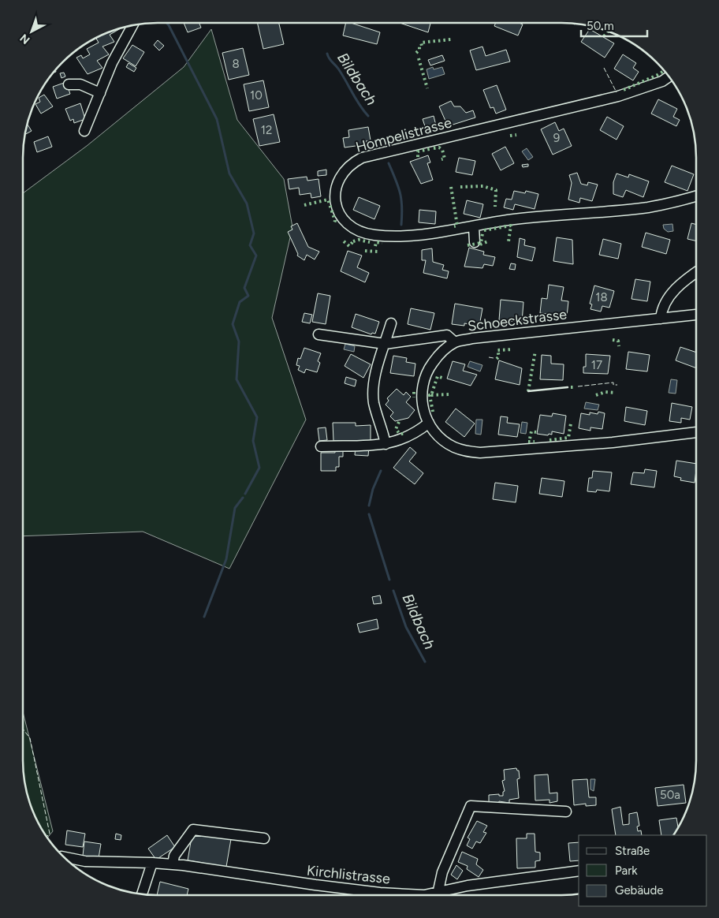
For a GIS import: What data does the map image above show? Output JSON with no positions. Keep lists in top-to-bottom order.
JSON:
{
  "streets": {
    "street": ["Hompelistrasse", "Schoeckstrasse", "Kirchlistrasse"]
  },
  "water": ["Bildbach"],
  "house_numbers": [
    "8",
    "10",
    "12",
    "9",
    "18",
    "17",
    "50a"
  ],
  "legend": ["Straße", "Park", "Gebäude"],
  "scale_bar": "50 m",
  "north": "bottom left"
}
